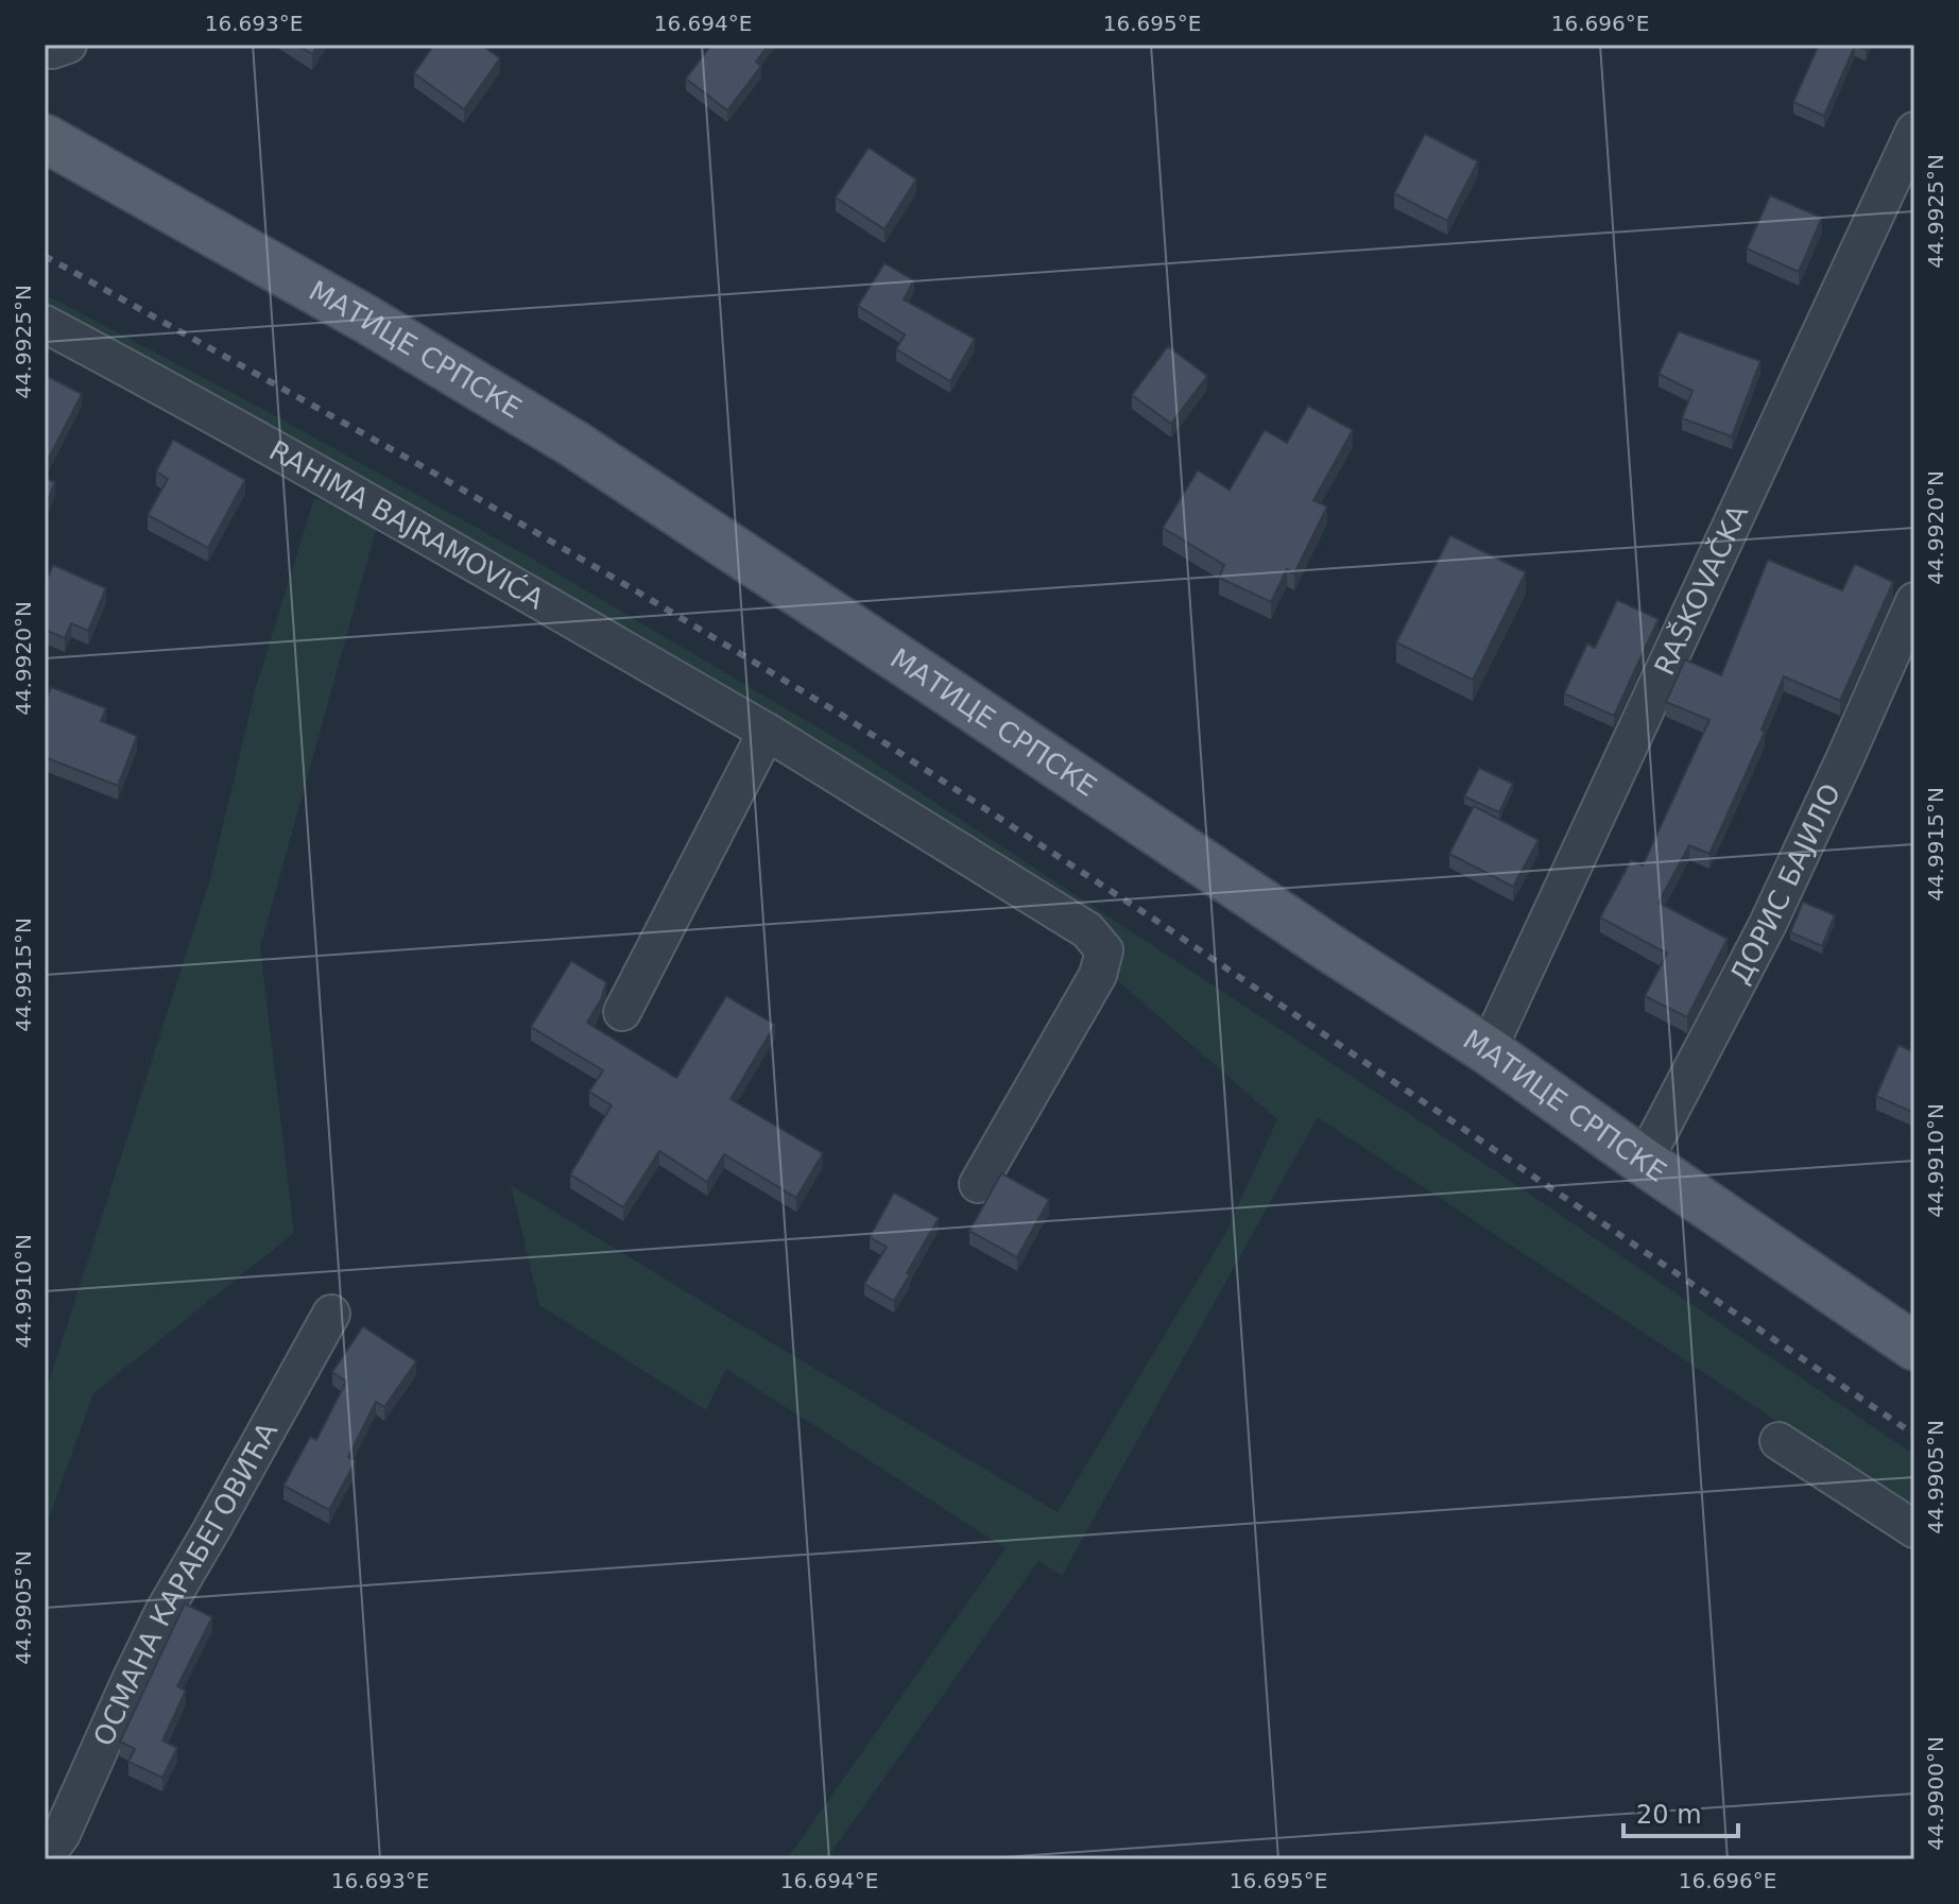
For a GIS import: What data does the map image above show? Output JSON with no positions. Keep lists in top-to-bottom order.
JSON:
{
  "streets": {
    "main road": ["МАТИЦЕ СРПСКЕ"],
    "street": [
      "RAHIMA BAJRAMOVIĆA",
      "RAŠKOVAČKA",
      "ДОРИС БАЈИЛО",
      "ОСМАНА КАРАБЕГОВИЋА"
    ]
  },
  "crossings": [
    ["МАТИЦЕ СРПСКЕ", "RAŠKOVAČKA"],
    ["МАТИЦЕ СРПСКЕ", "ДОРИС БАЈИЛО"]
  ],
  "scale_bar": "20 m",
  "coordinates": [
    "16.693°E",
    "16.694°E",
    "16.695°E",
    "16.696°E",
    "44.9925°N",
    "44.9920°N",
    "44.9915°N",
    "44.9910°N",
    "44.9905°N",
    "44.9900°N"
  ]
}
